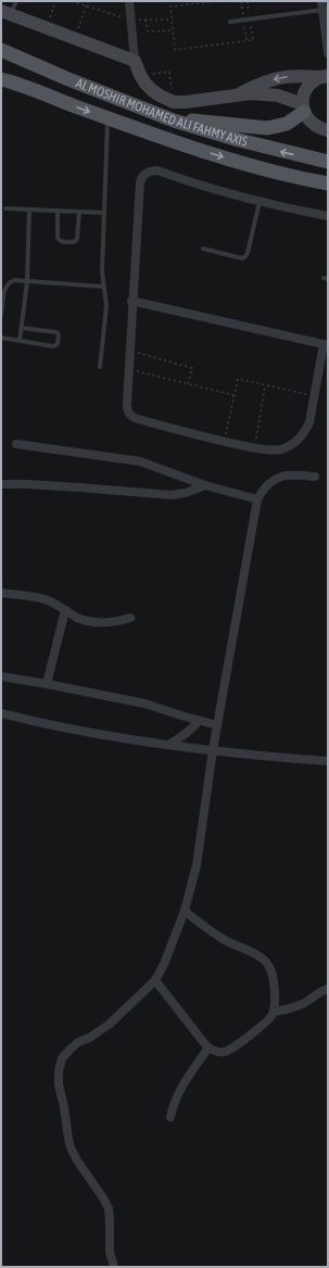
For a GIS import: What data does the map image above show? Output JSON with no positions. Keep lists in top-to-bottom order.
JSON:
{
  "streets": {
    "main road": ["AL MOSHIR MOHAMED ALI FAHMY AXIS"]
  }
}
